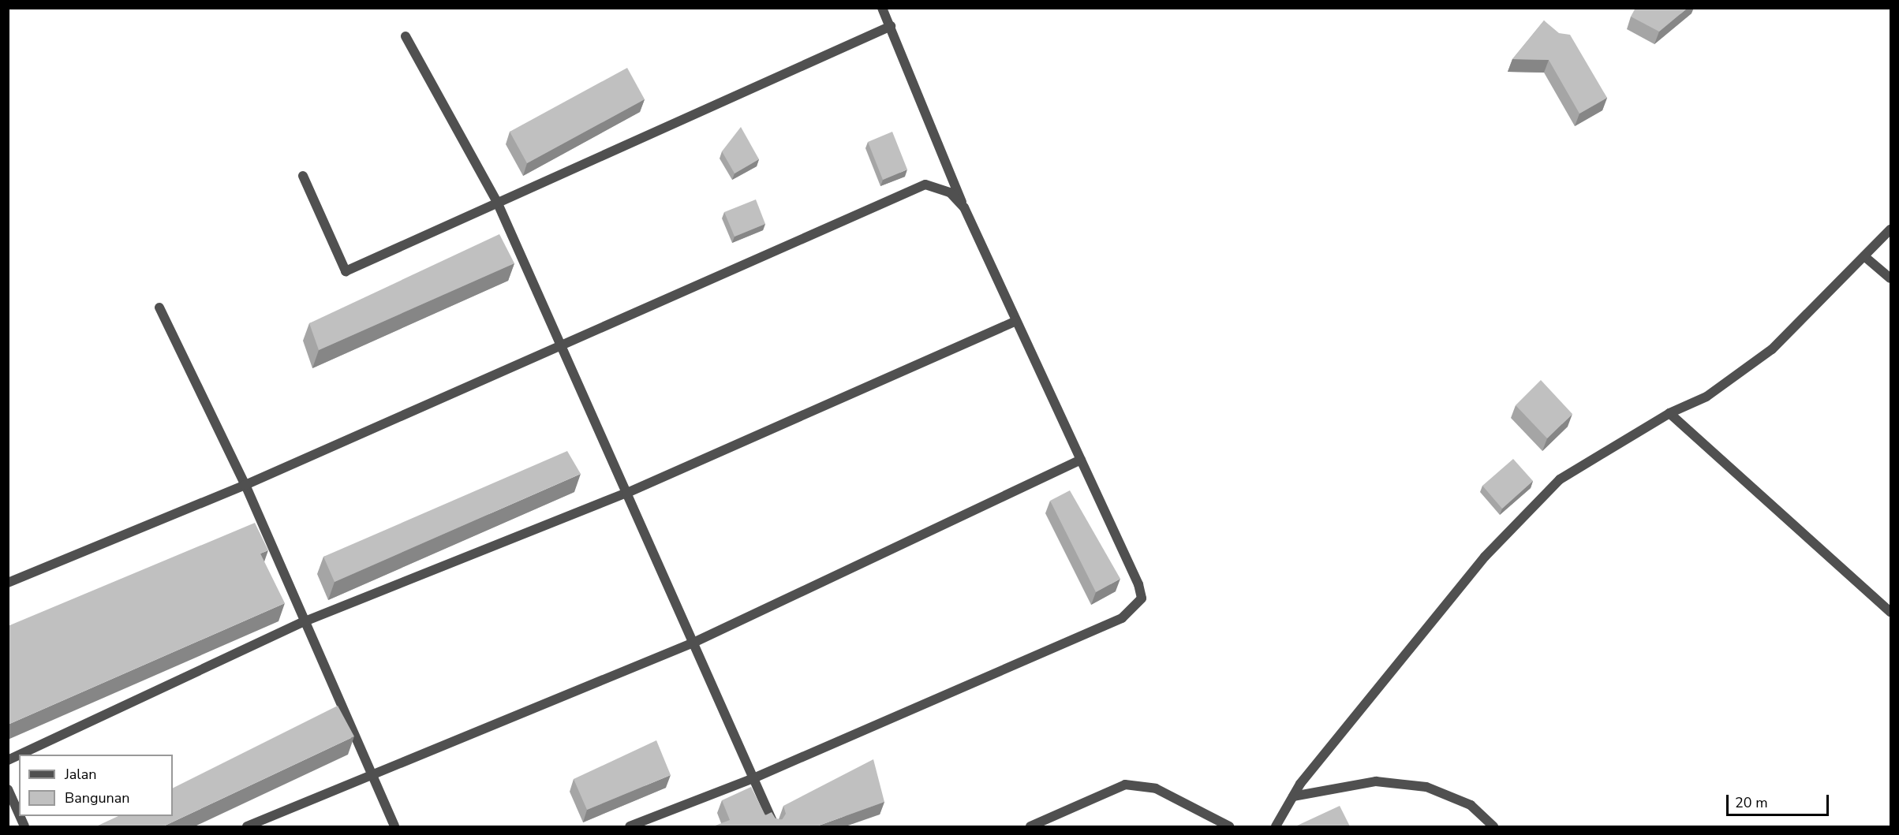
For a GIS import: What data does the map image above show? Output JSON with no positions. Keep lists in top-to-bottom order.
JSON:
{
  "legend": ["Jalan", "Bangunan"],
  "scale_bar": "20 m"
}
